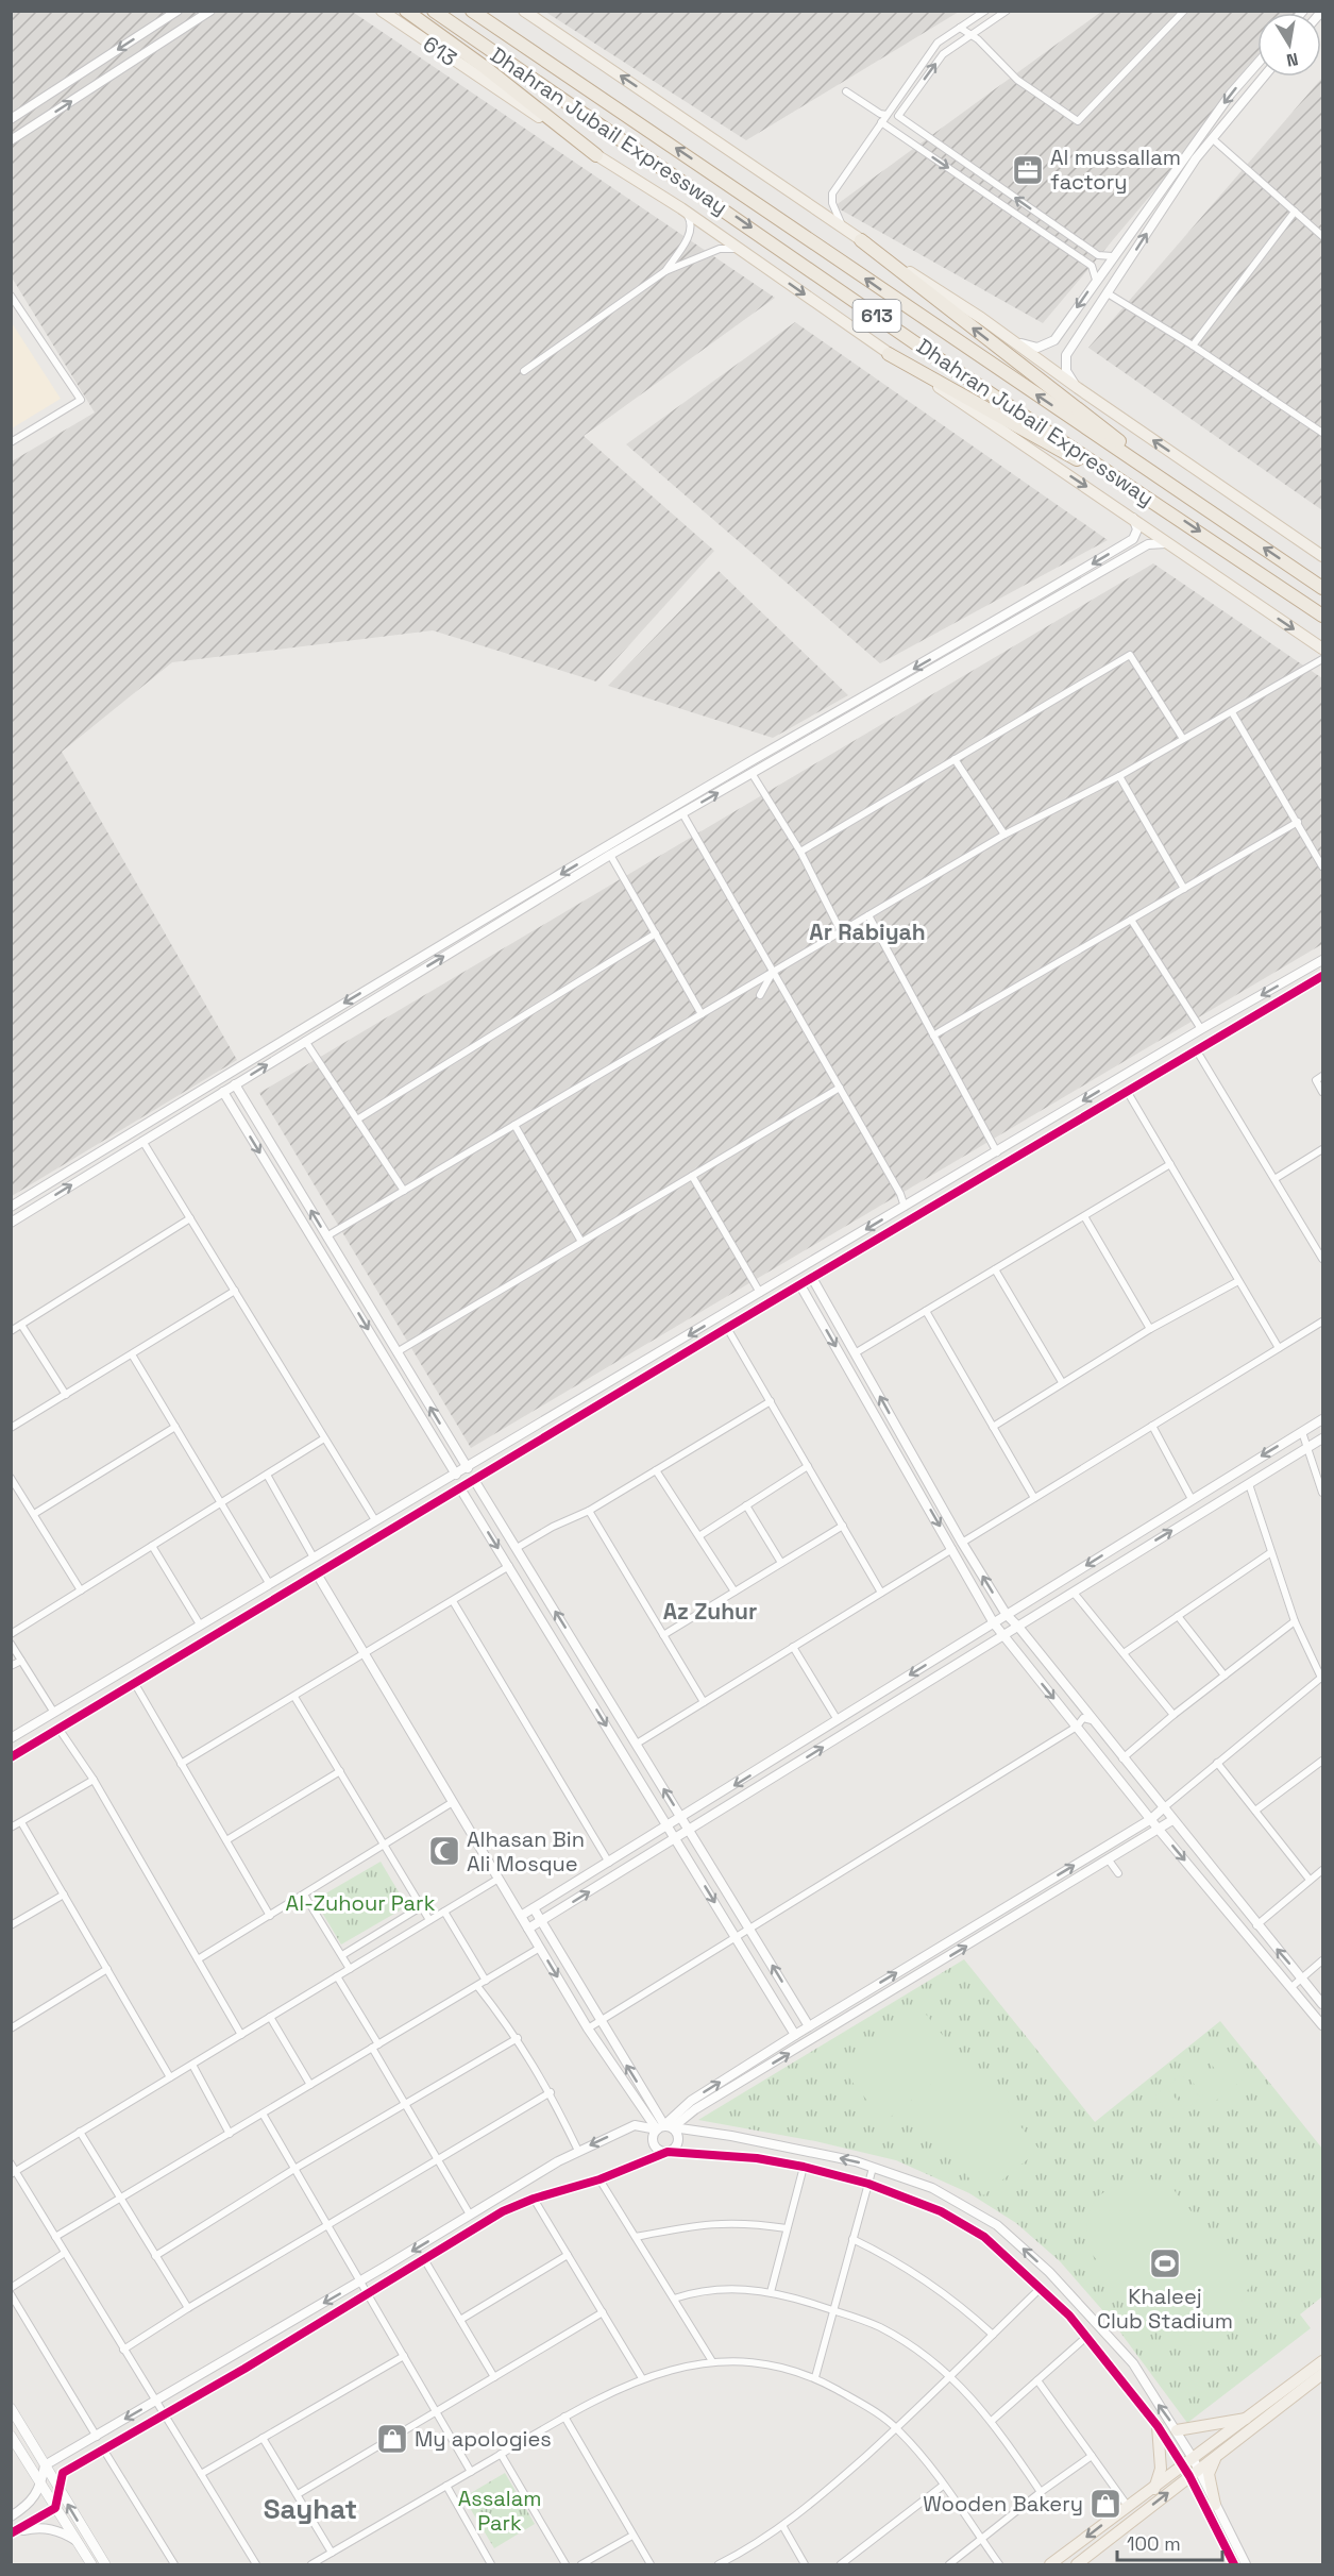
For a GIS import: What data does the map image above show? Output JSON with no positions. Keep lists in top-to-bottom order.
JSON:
{
  "streets": {
    "highway": ["613", "Dhahran Jubail Expressway"]
  },
  "districts": ["Ar Rabiyah", "Az Zuhur", "Sayhat"],
  "parks": ["Al-Zuhour Park", "Assalam Park"],
  "places": {
    "office": ["Al mussallam factory"],
    "mosque": ["Alhasan Bin Ali Mosque"],
    "sports": ["Khaleej Club Stadium"],
    "shop": ["My apologies", "Wooden Bakery"]
  },
  "scale_bar": "100 m",
  "north": "bottom"
}
